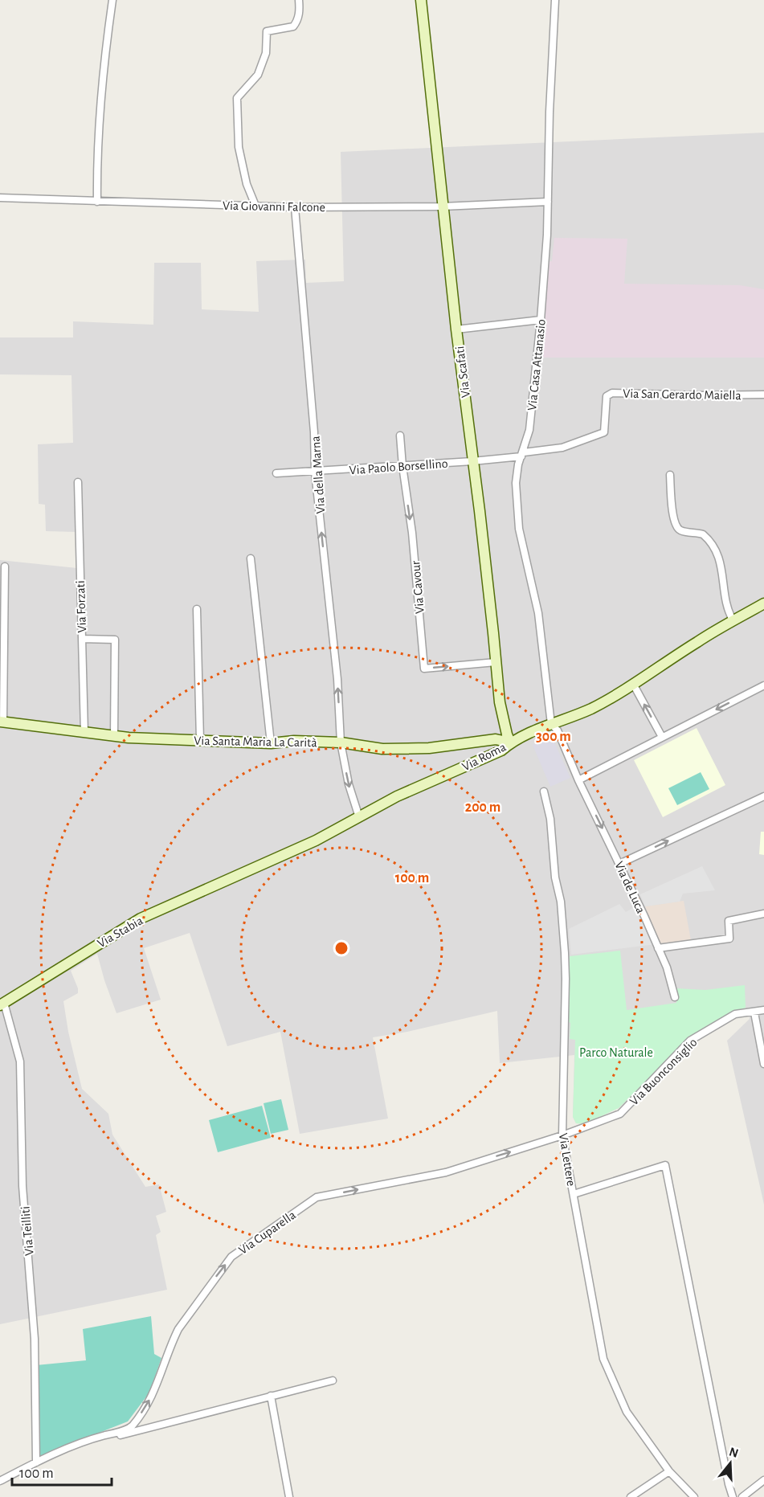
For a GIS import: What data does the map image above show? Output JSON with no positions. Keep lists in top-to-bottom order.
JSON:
{
  "streets": {
    "street": [
      "Via Giovanni Falcone",
      "Via Casa Attanasio",
      "Via Scafati",
      "Via San Gerardo Maiella",
      "Via Paolo Borsellino",
      "Via della Marna",
      "Via Cavour",
      "Via Forzati",
      "Via Santa Maria La Carità",
      "Via Roma",
      "Via de Luca",
      "Via Stabia",
      "Via Buonconsiglio",
      "Via Lettere",
      "Via Teilliti",
      "Via Cuparella"
    ]
  },
  "crossings": [
    ["Via Giovanni Falcone", "Via Casa Attanasio"],
    ["Via Giovanni Falcone", "Via Scafati"],
    ["Via Giovanni Falcone", "Via della Marna"],
    ["Via Casa Attanasio", "Via San Gerardo Maiella"],
    ["Via Casa Attanasio", "Via Paolo Borsellino"],
    ["Via Casa Attanasio", "Via Roma"],
    ["Via Casa Attanasio", "Via de Luca"],
    ["Via Scafati", "Via Paolo Borsellino"],
    ["Via Scafati", "Via Cavour"],
    ["Via Scafati", "Via Santa Maria La Carità"],
    ["Via Scafati", "Via Roma"],
    ["Via San Gerardo Maiella", "Via Paolo Borsellino"],
    ["Via Paolo Borsellino", "Via della Marna"],
    ["Via Paolo Borsellino", "Via Cavour"],
    ["Via della Marna", "Via Santa Maria La Carità"],
    ["Via della Marna", "Via Roma"],
    ["Via Forzati", "Via Santa Maria La Carità"],
    ["Via Santa Maria La Carità", "Via Roma"],
    ["Via Roma", "Via de Luca"],
    ["Via Roma", "Via Stabia"],
    ["Via Stabia", "Via Teilliti"],
    ["Via Buonconsiglio", "Via Lettere"],
    ["Via Buonconsiglio", "Via Cuparella"],
    ["Via Lettere", "Via Cuparella"],
    ["Via Teilliti", "Via Cuparella"]
  ],
  "one_way": ["Via Cuparella"],
  "parks": ["Parco Naturale"],
  "scale_bar": "100 m",
  "north": "top",
  "rings": ["300 m", "200 m", "100 m"]
}
